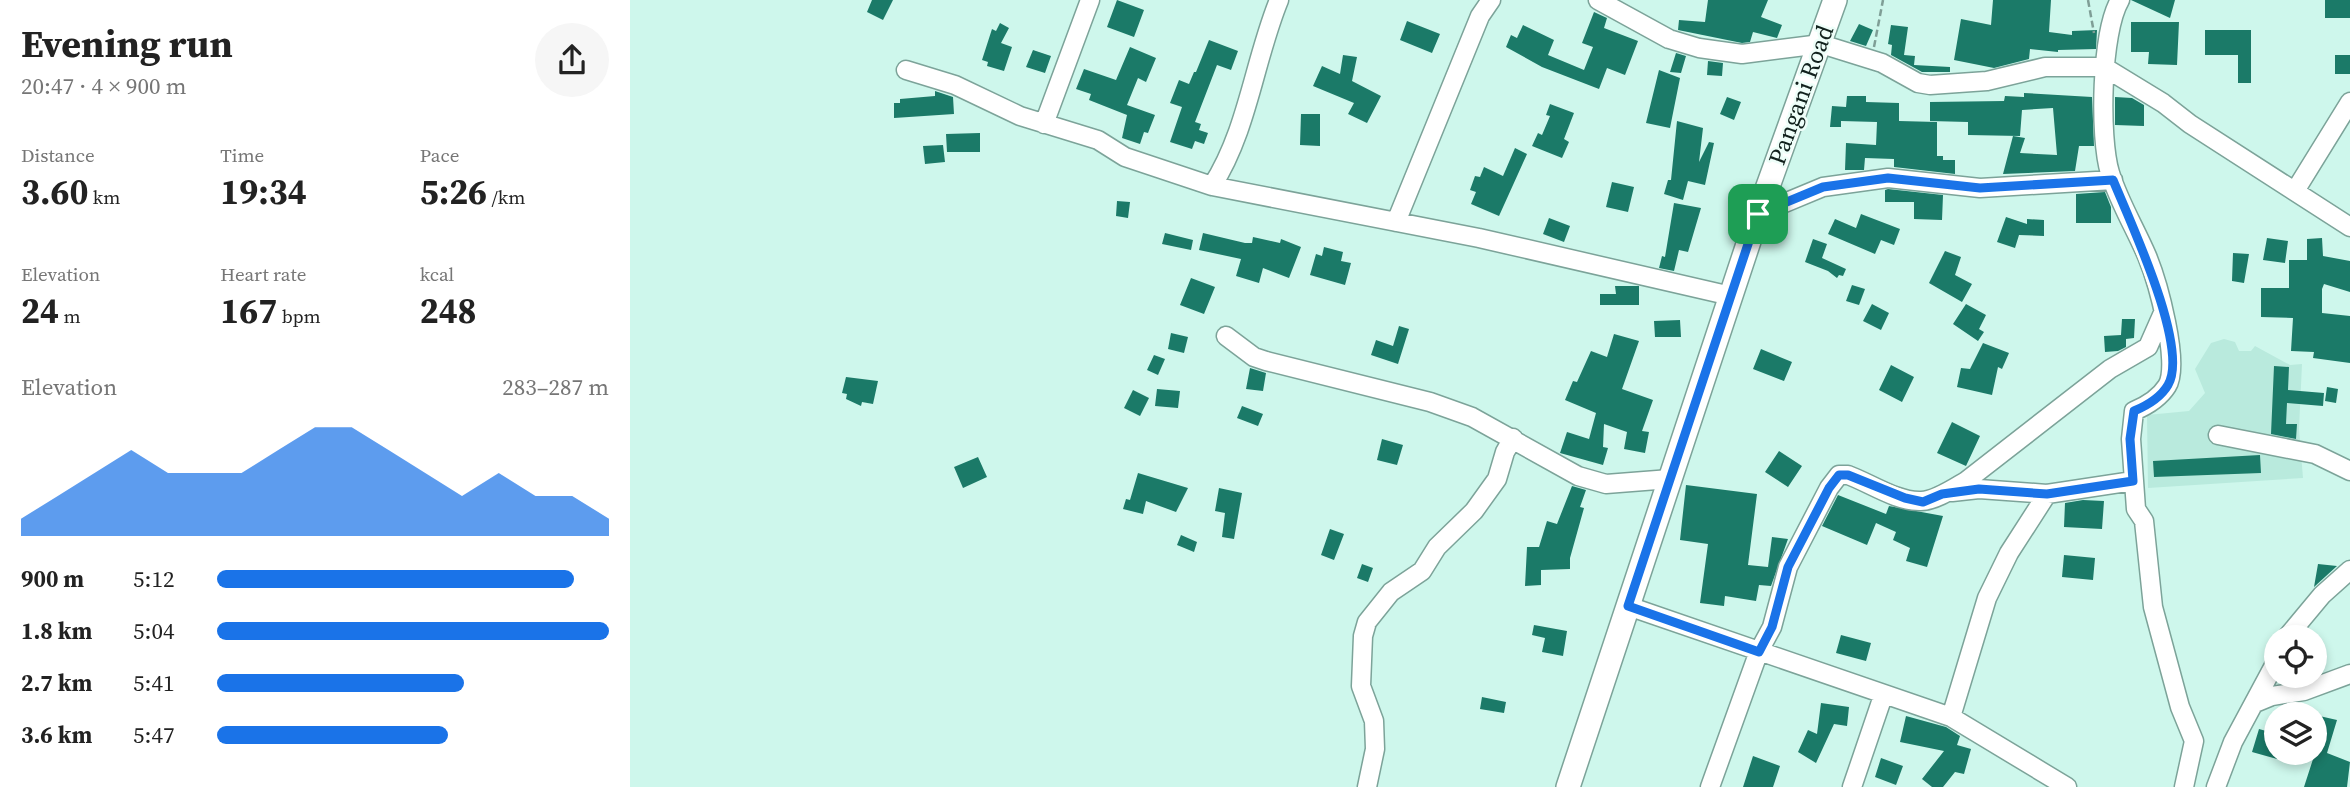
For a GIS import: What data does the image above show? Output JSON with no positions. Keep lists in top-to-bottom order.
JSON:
{
  "streets": {
    "main road": ["Pangani Road"]
  },
  "page": {
    "heading": ["Evening run", "20:47 · 4 × 900 m"],
    "stats": [
      ["Distance", "3.60 km"],
      ["Time", "19:34"],
      ["Pace", "5:26 /km"],
      ["Elevation", "24 m"],
      ["Heart rate", "167 bpm"],
      ["kcal", "248"]
    ],
    "chart": ["Elevation", "283–287 m"],
    "list": [
      {
        "name": "900 m",
        "note": "5:12"
      },
      {
        "name": "1.8 km",
        "note": "5:04"
      },
      {
        "name": "2.7 km",
        "note": "5:41"
      },
      {
        "name": "3.6 km",
        "note": "5:47"
      }
    ]
  }
}
